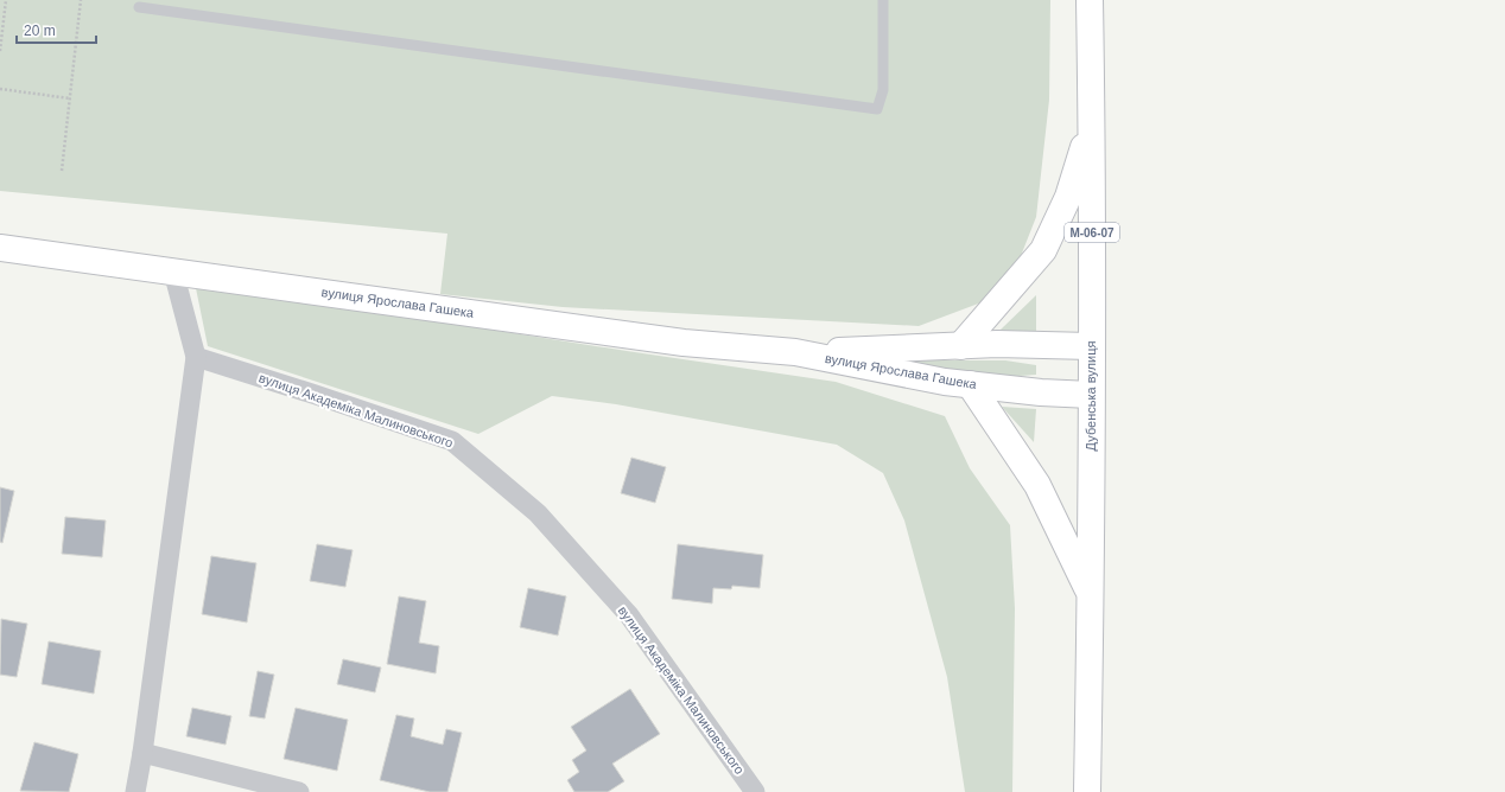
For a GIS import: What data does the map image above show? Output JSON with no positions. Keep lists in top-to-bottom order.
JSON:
{
  "streets": {
    "main road": ["М-06-07", "вулиця Ярослава Гашека", "Дубенська вулиця"],
    "street": ["вулиця Академіка Малиновського"]
  },
  "crossings": [
    ["вулиця Ярослава Гашека", "Дубенська вулиця"]
  ],
  "scale_bar": "20 m"
}
